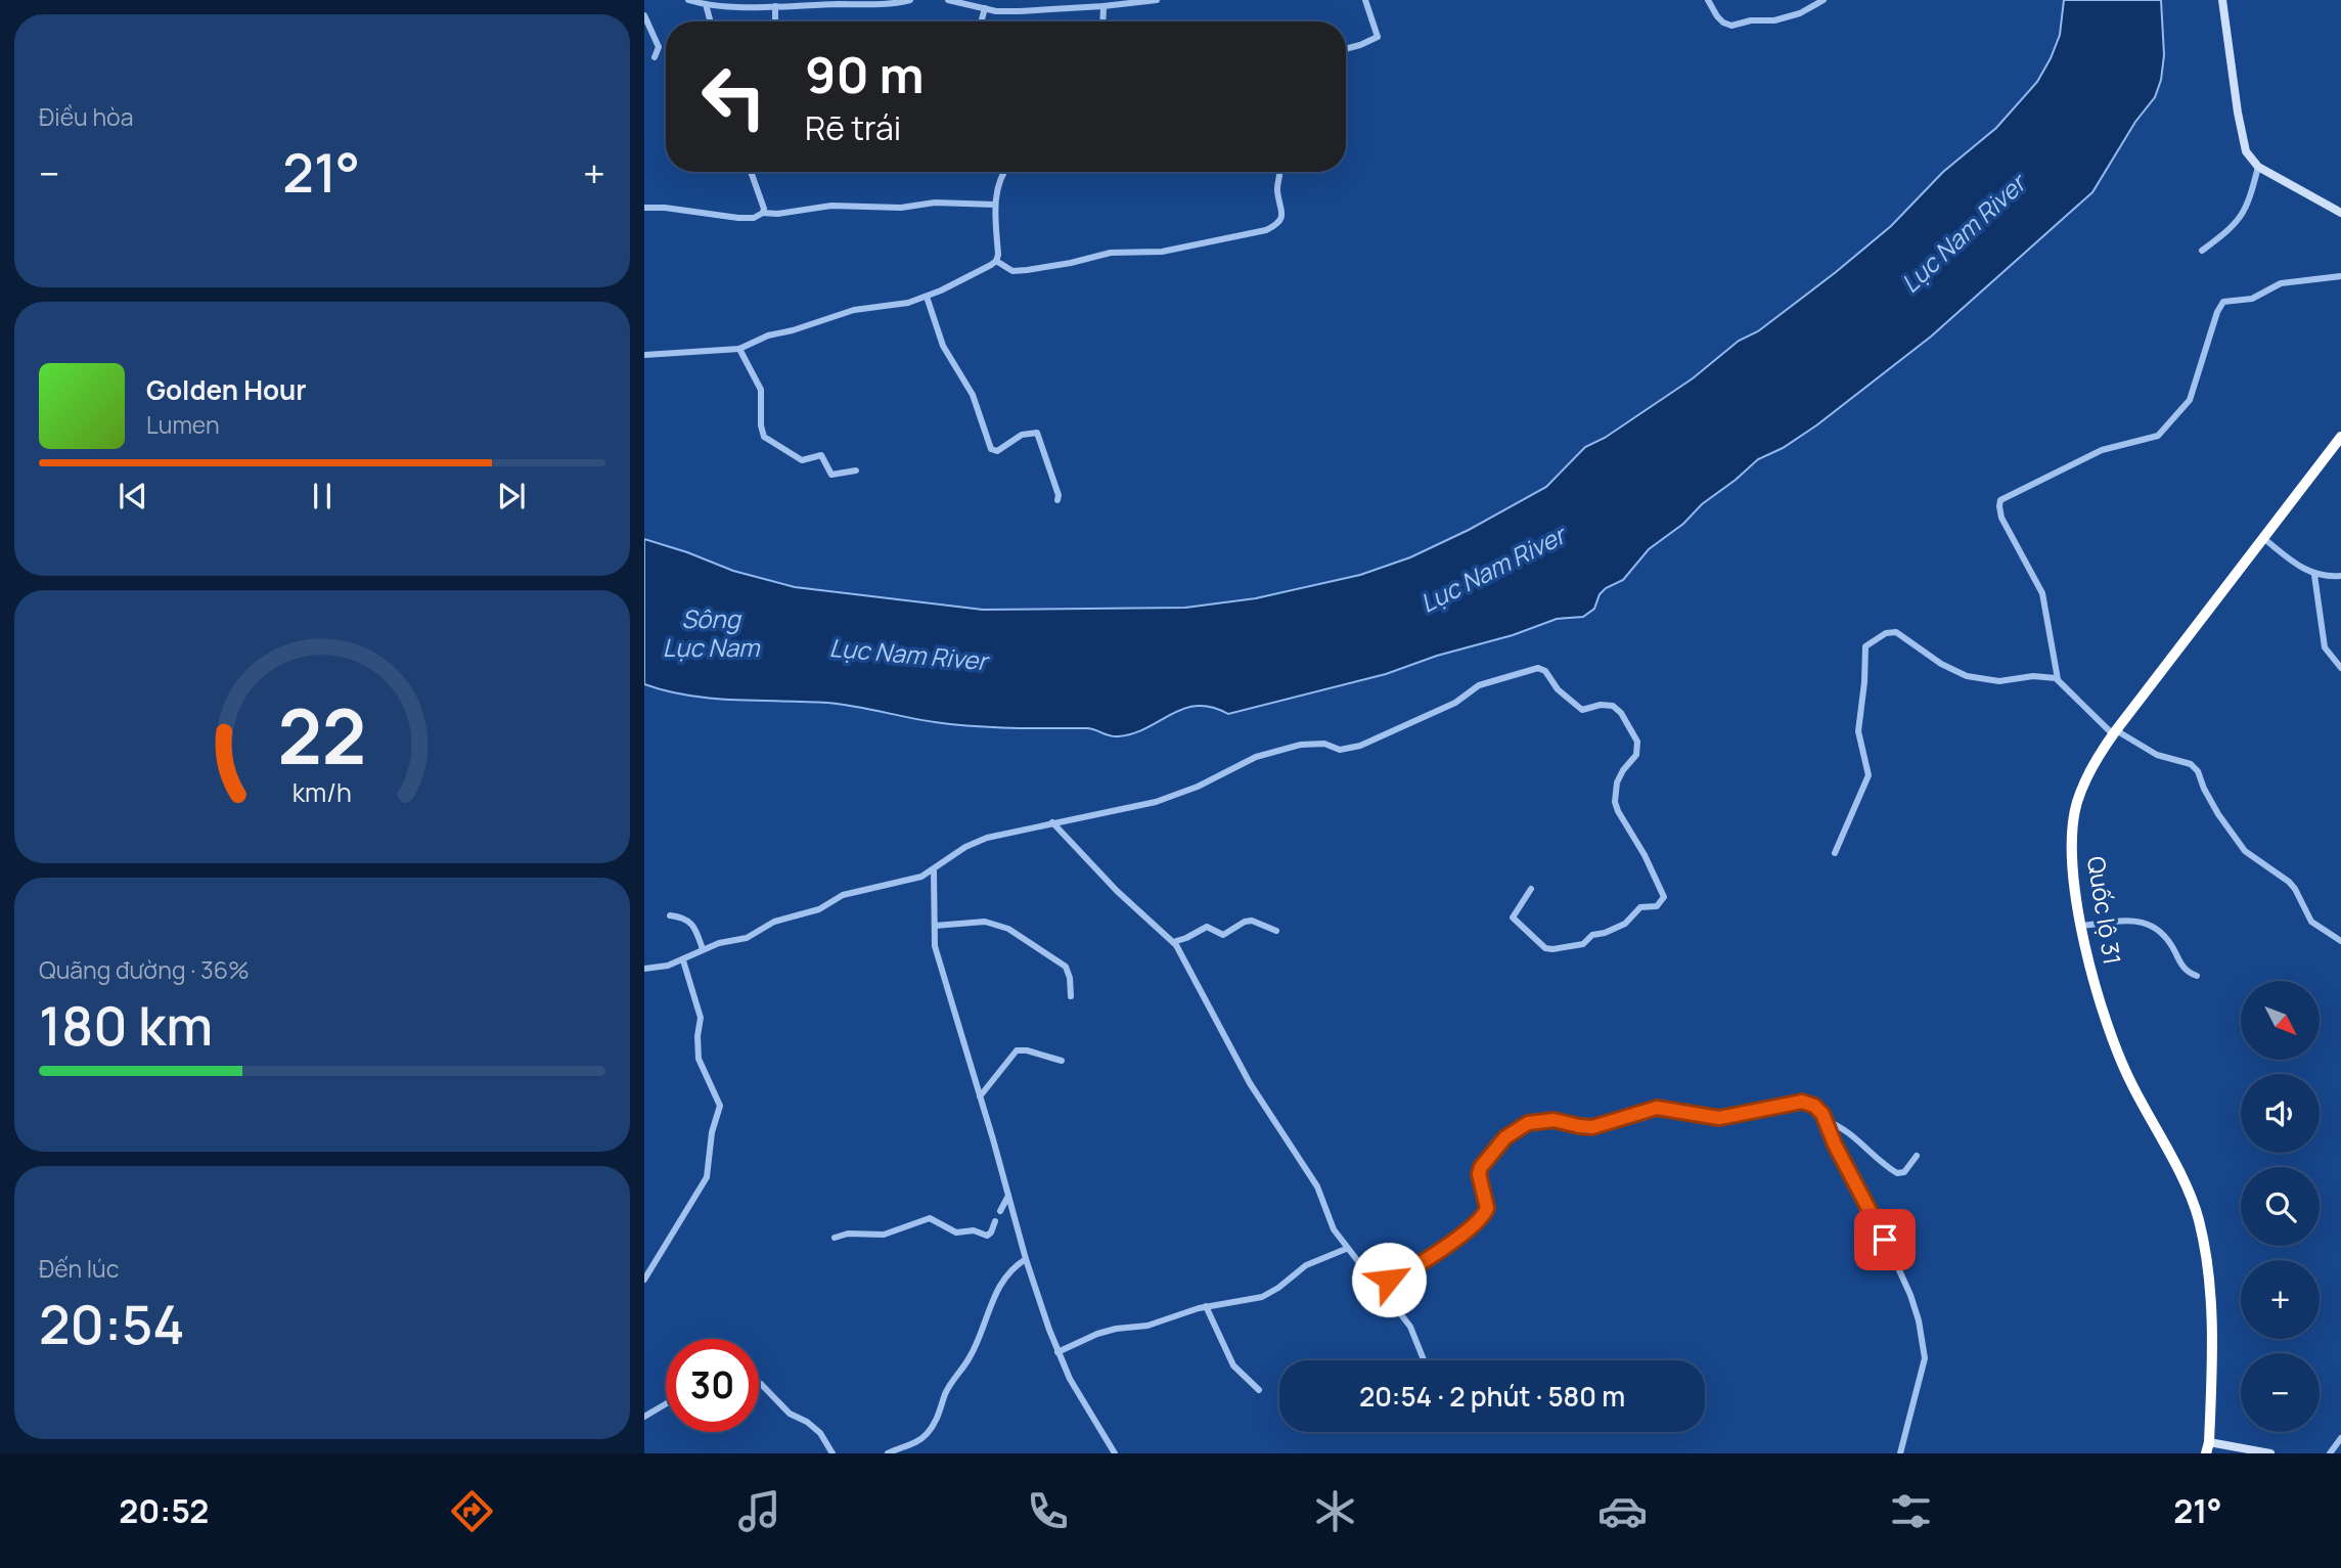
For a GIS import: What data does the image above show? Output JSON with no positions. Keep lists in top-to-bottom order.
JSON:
{
  "streets": {
    "highway": ["Quốc lộ 31"]
  },
  "water": ["Lục Nam River", "Sông Lục Nam"],
  "north": "bottom right",
  "page": {
    "tile": [
      "Điều hòa",
      ["Quãng đường · 36%", "180 km"],
      ["Đến lúc", "20:54"]
    ],
    "turn": ["90 m", "Rẽ trái"],
    "heat": ["−", "21°", "+"],
    "song": ["Golden Hour", "Lumen"],
    "map_buttons": ["+", "−"],
    "limit": "30",
    "trip": "20:54 · 2 phút · 580 m",
    "tabs": ["20:52", "21°"],
    "gauge": ["22", "km/h"]
  }
}
